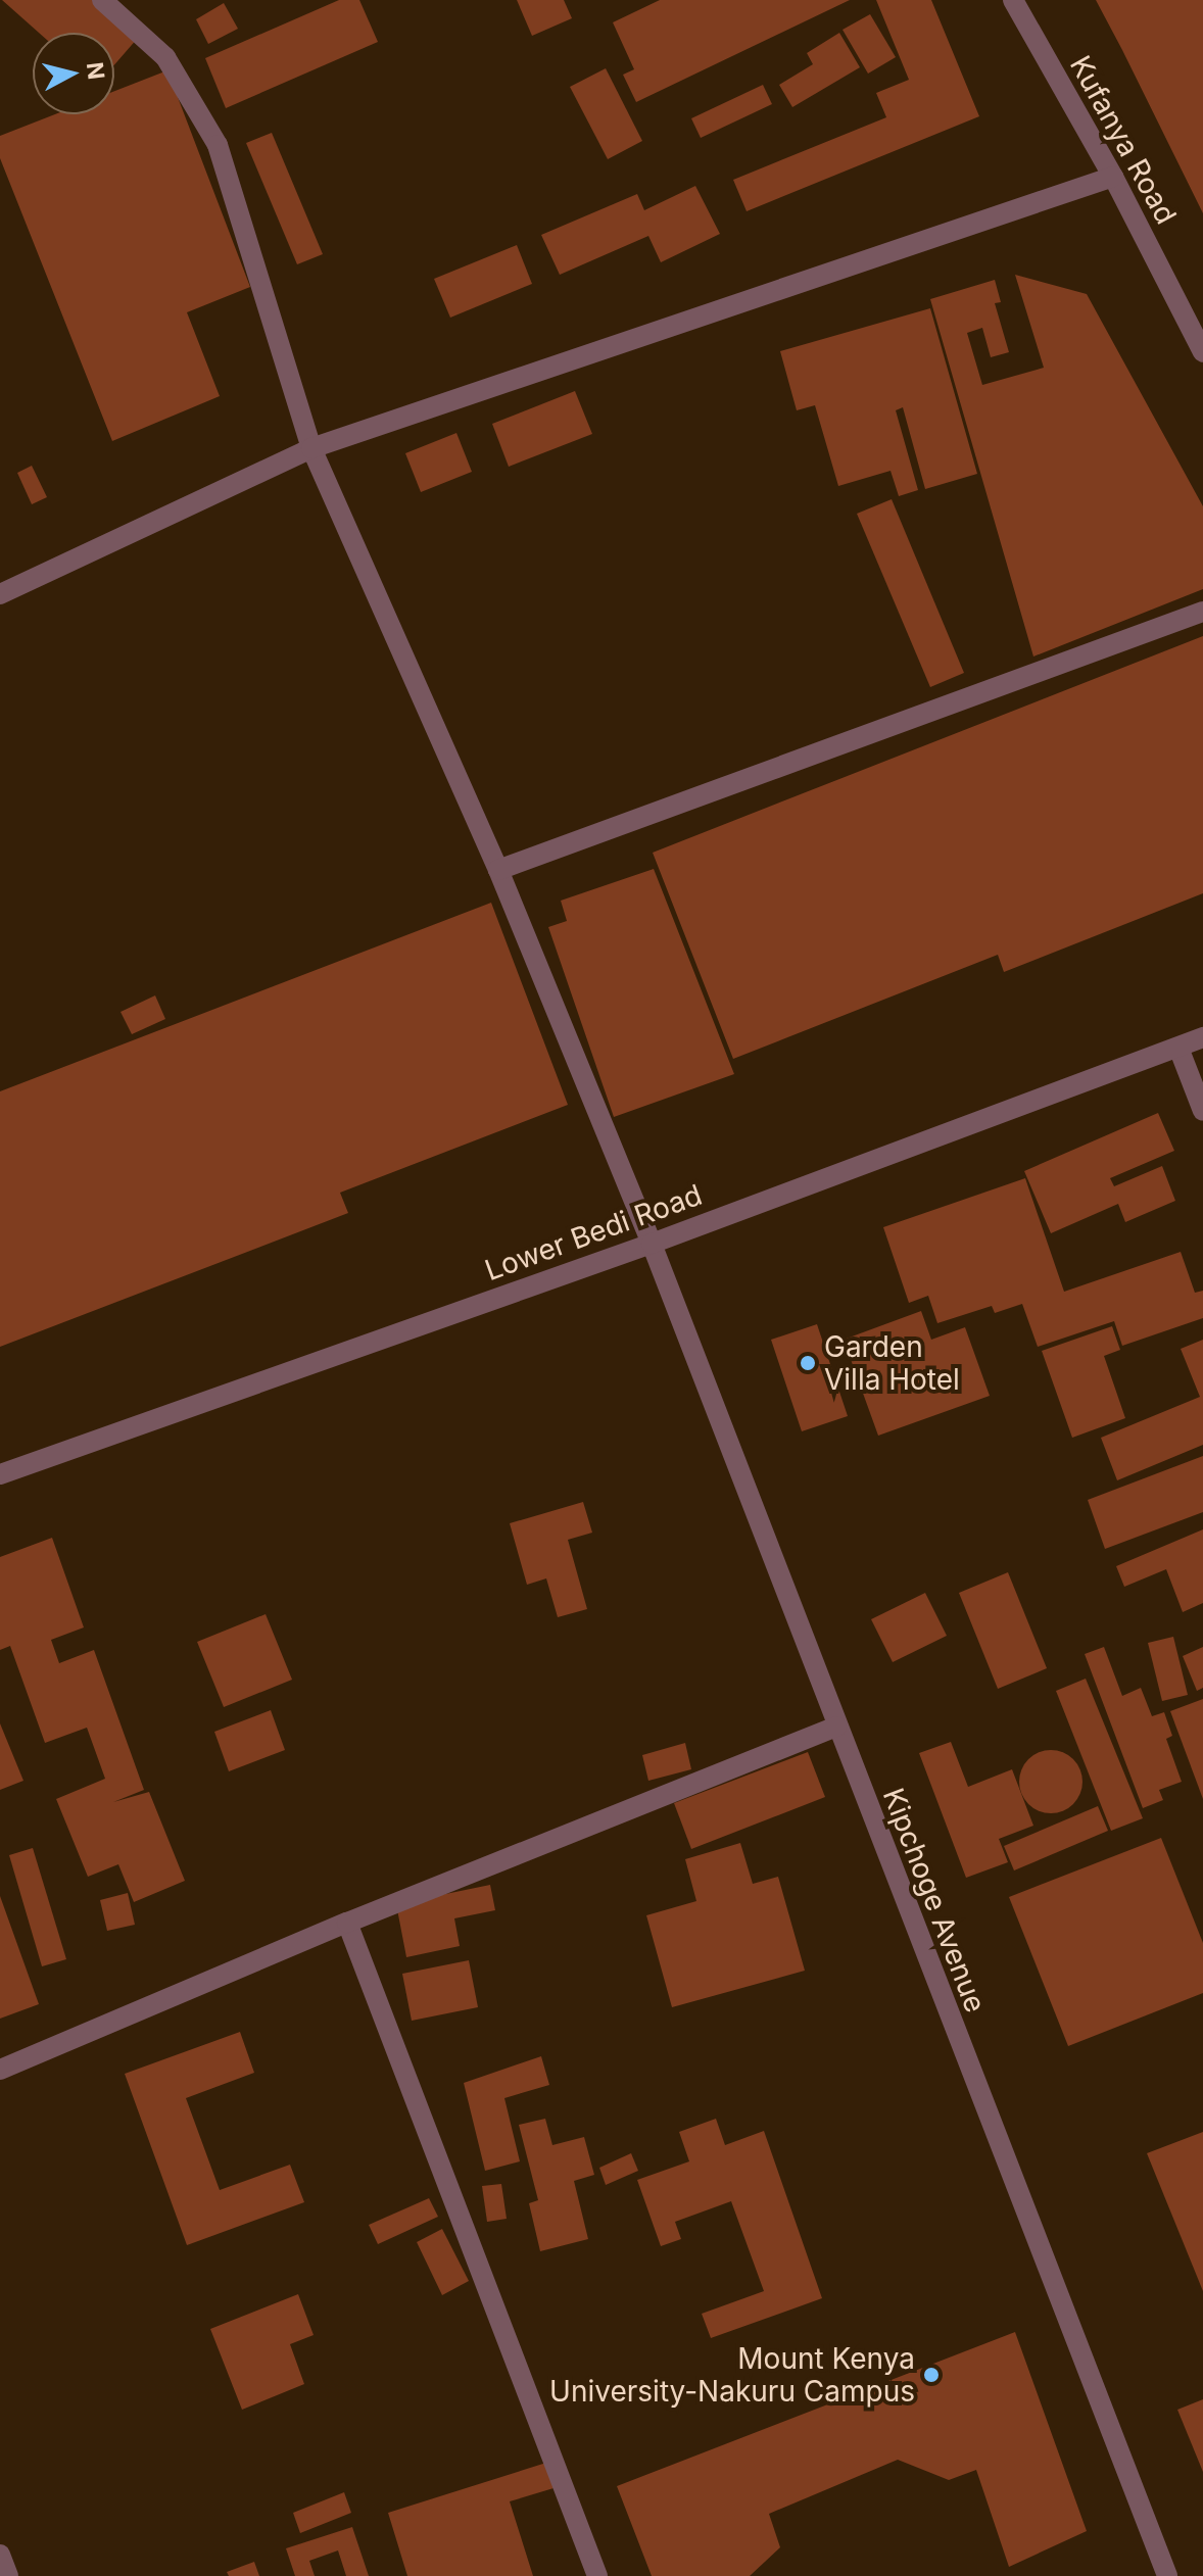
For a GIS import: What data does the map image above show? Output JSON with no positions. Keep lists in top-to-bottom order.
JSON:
{
  "streets": {
    "street": ["Kufanya Road", "Lower Bedi Road", "Kipchoge Avenue"]
  },
  "crossings": [
    ["Lower Bedi Road", "Kipchoge Avenue"]
  ],
  "places": ["Garden Villa Hotel", "Mount Kenya University-Nakuru Campus"],
  "north": "right"
}
